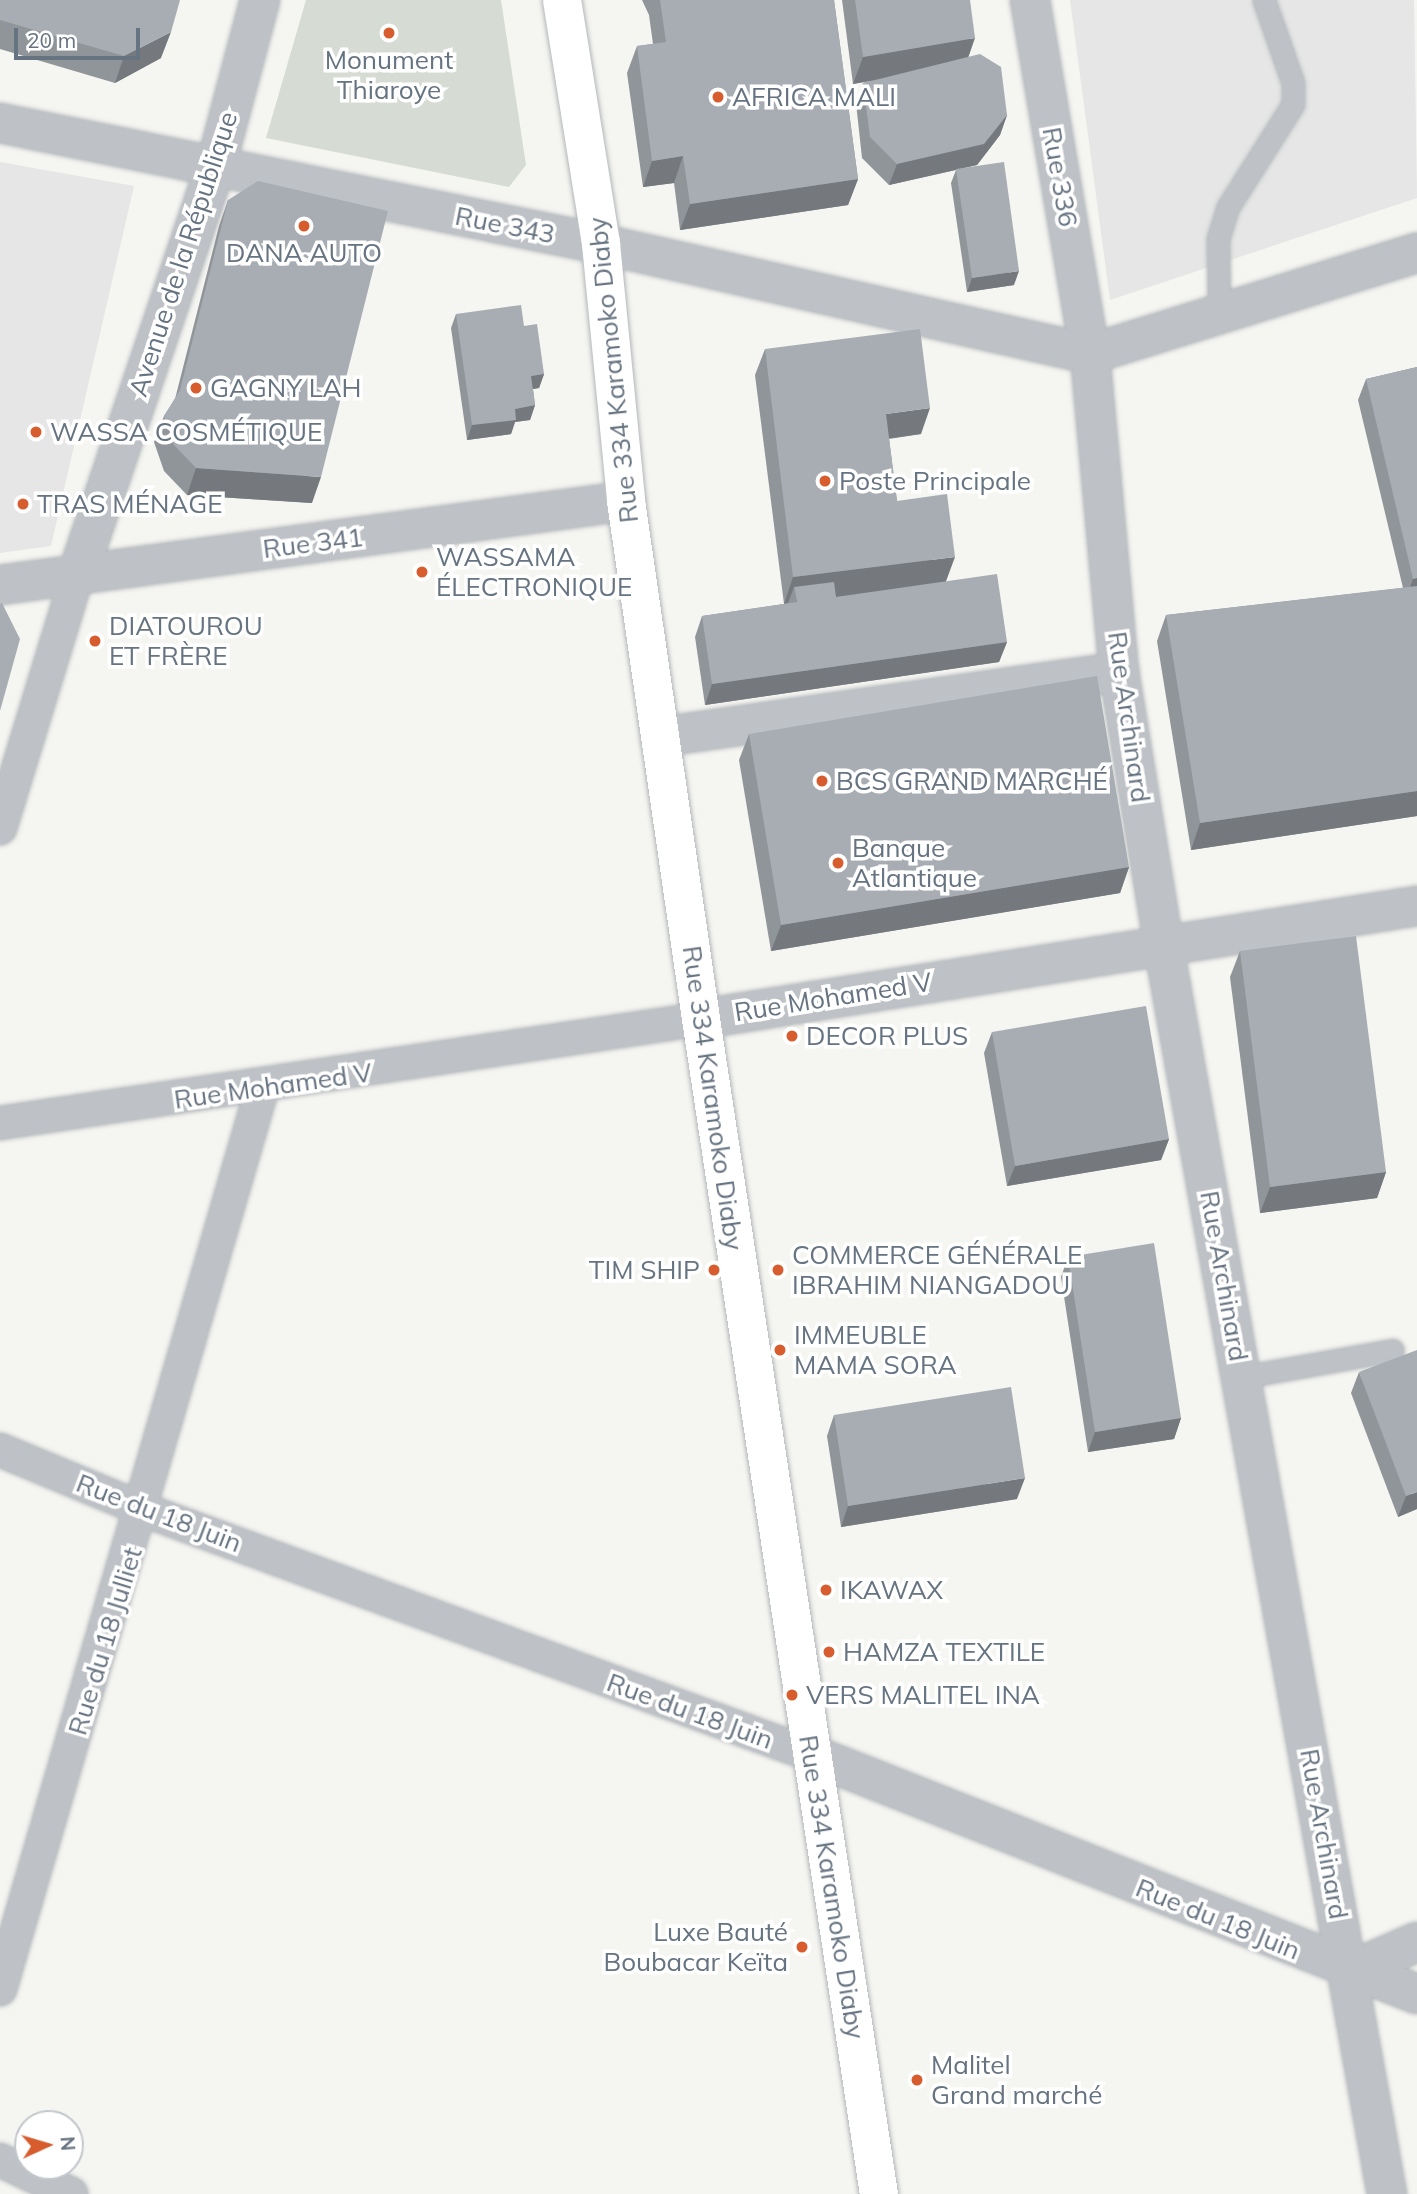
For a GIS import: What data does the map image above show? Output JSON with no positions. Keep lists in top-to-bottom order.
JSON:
{
  "streets": {
    "main road": ["Rue 334 Karamoko Diaby"],
    "street": [
      "Rue 336",
      "Rue 343",
      "Avenue de la République",
      "Rue 341",
      "Rue Archinard",
      "Rue Mohamed V",
      "Rue du 18 Juin",
      "Rue du 18 Julliet"
    ]
  },
  "crossings": [
    ["Rue 336", "Rue 343"],
    ["Rue 336", "Rue Archinard"],
    ["Rue 343", "Avenue de la République"],
    ["Rue 343", "Rue 334 Karamoko Diaby"],
    ["Rue 343", "Rue Archinard"],
    ["Avenue de la République", "Rue 341"],
    ["Rue 334 Karamoko Diaby", "Rue 341"],
    ["Rue 334 Karamoko Diaby", "Rue Mohamed V"],
    ["Rue 334 Karamoko Diaby", "Rue du 18 Juin"],
    ["Rue Archinard", "Rue Mohamed V"],
    ["Rue Archinard", "Rue du 18 Juin"],
    ["Rue Mohamed V", "Rue du 18 Julliet"],
    ["Rue du 18 Juin", "Rue du 18 Julliet"]
  ],
  "places": [
    "Monument Thiaroye",
    "AFRICA MALI",
    "DANA AUTO",
    "GAGNY LAH",
    "WASSA COSMÉTIQUE",
    "Poste Principale",
    "TRAS MÉNAGE",
    "WASSAMA ÉLECTRONIQUE",
    "DIATOUROU ET FRÈRE",
    "BCS GRAND MARCHÉ",
    "Banque Atlantique",
    "DECOR PLUS",
    "TIM SHIP",
    "COMMERCE GÉNÉRALE IBRAHIM NIANGADOU",
    "IMMEUBLE MAMA SORA",
    "IKAWAX",
    "HAMZA TEXTILE",
    "VERS MALITEL INA",
    "Luxe Bauté Boubacar Keïta",
    "Malitel Grand marché"
  ],
  "scale_bar": "20 m",
  "north": "right"
}
